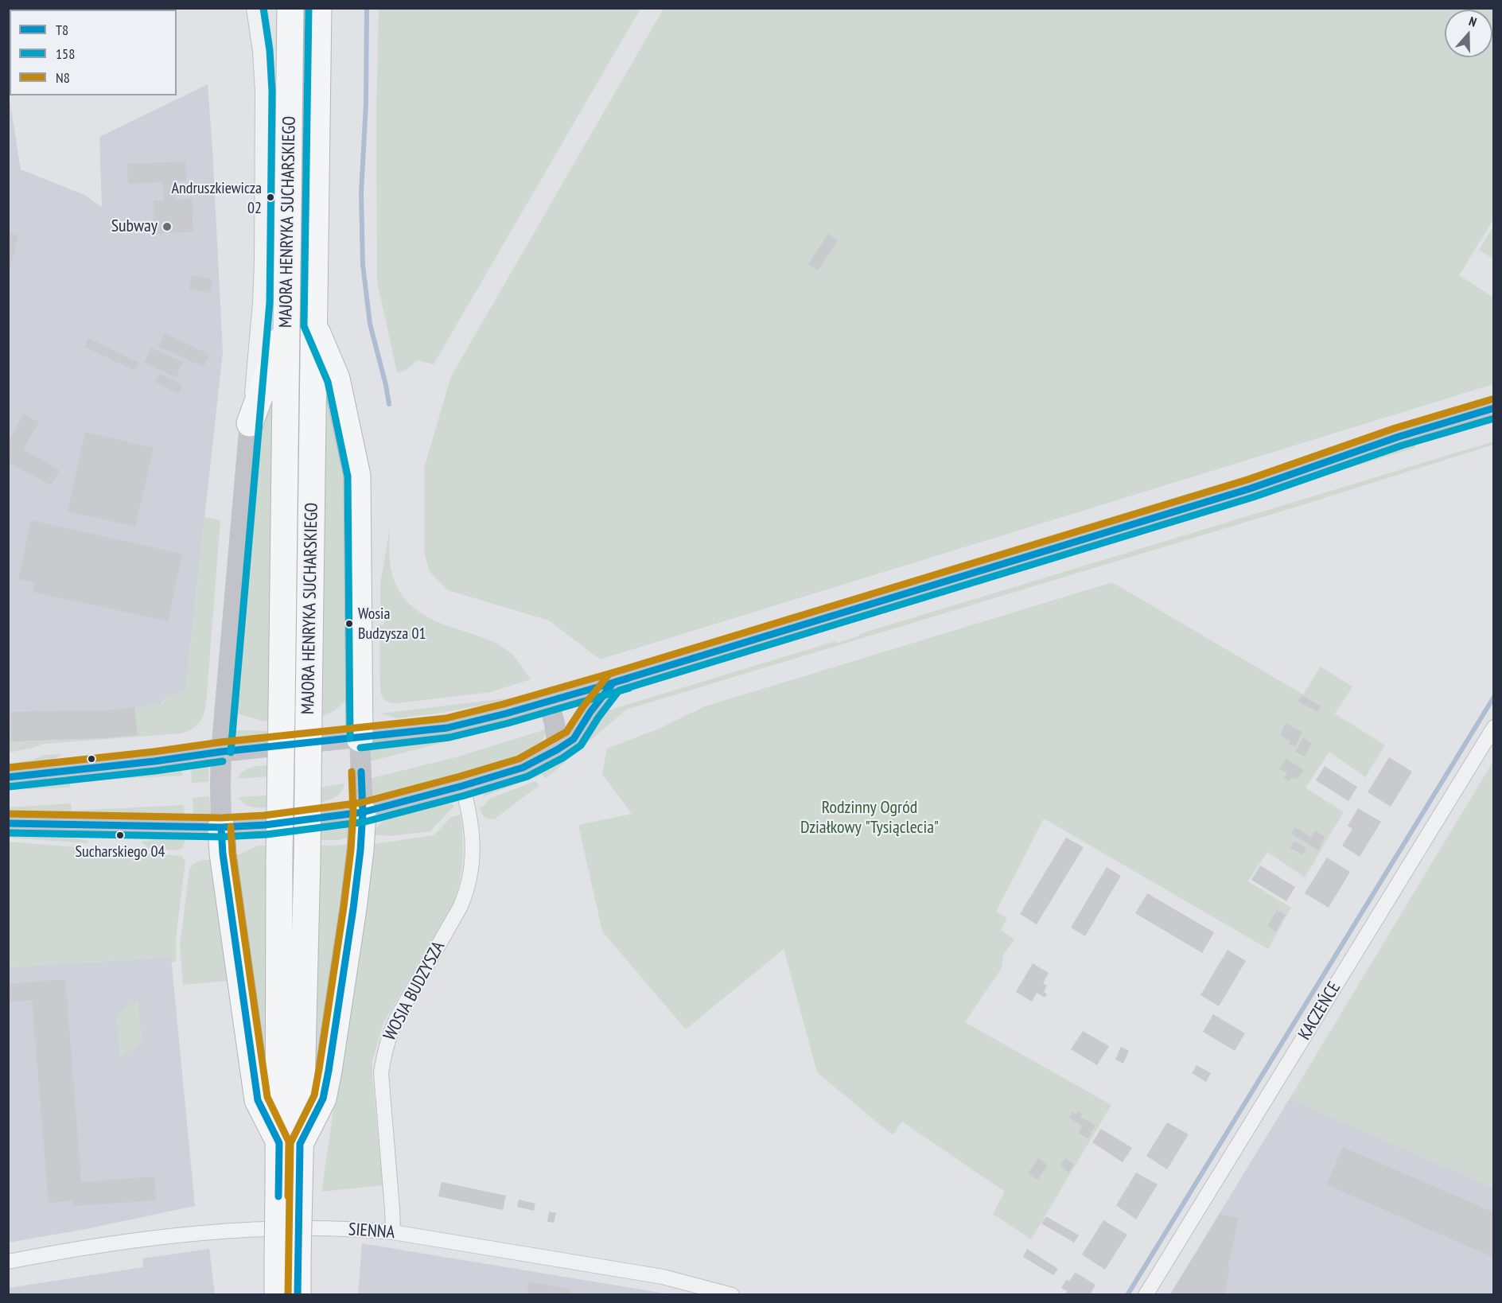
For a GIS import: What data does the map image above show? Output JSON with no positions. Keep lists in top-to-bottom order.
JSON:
{
  "streets": {
    "highway": ["MAJORA HENRYKA SUCHARSKIEGO"],
    "street": ["WOSIA BUDZYSZA", "KACZEŃCE", "SIENNA"]
  },
  "crossings": [
    ["WOSIA BUDZYSZA", "SIENNA"]
  ],
  "parks": ["Rodzinny Ogród Działkowy \"Tysiąclecia\""],
  "places": [
    "Andruszkiewicza 02",
    "Subway",
    "Wosia Budzysza 01",
    "Sucharskiego 04"
  ],
  "lines": ["transit line 158", "transit line N8", "transit line T8"],
  "legend": ["T8", "158", "N8"],
  "north": "top"
}
